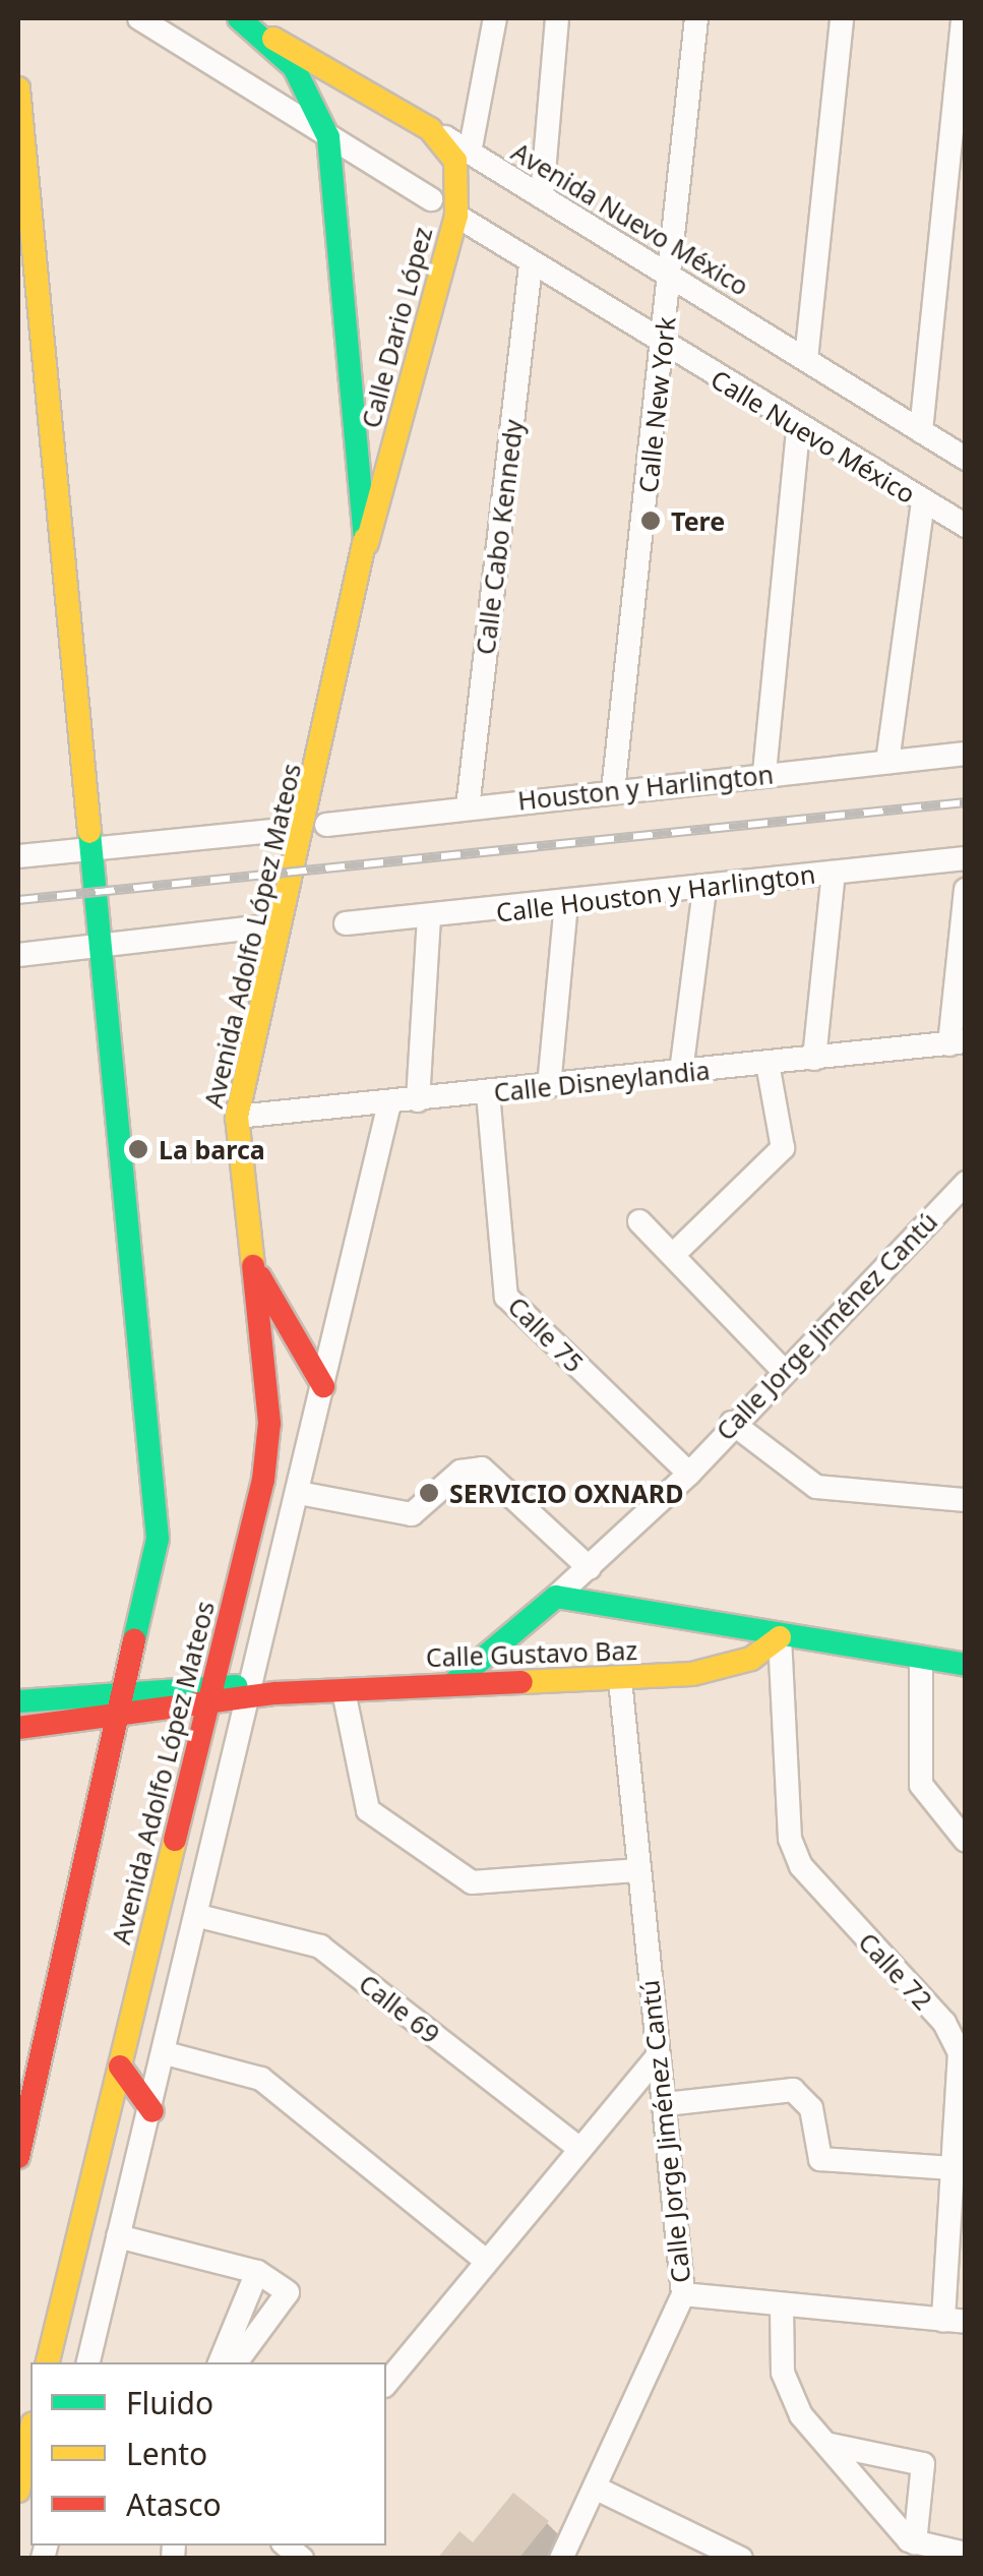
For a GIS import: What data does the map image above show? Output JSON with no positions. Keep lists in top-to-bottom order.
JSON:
{
  "streets": {
    "main road": [
      "Avenida Nuevo México",
      "Calle Dario López",
      "Avenida Adolfo López Mateos",
      "Calle Gustavo Baz"
    ],
    "street": [
      "Calle New York",
      "Calle Nuevo México",
      "Calle Cabo Kennedy",
      "Houston y Harlington",
      "Calle Houston y Harlington",
      "Calle Disneylandia",
      "Calle Jorge Jiménez Cantú",
      "Calle 75",
      "Calle 72",
      "Calle 69"
    ]
  },
  "crossings": [
    ["Avenida Nuevo México", "Calle Dario López"],
    ["Avenida Nuevo México", "Calle New York"],
    ["Avenida Nuevo México", "Avenida Adolfo López Mateos"],
    ["Calle Dario López", "Calle Nuevo México"],
    ["Calle Dario López", "Avenida Adolfo López Mateos"],
    ["Calle New York", "Calle Nuevo México"],
    ["Calle New York", "Houston y Harlington"],
    ["Calle Nuevo México", "Calle Cabo Kennedy"],
    ["Calle Cabo Kennedy", "Houston y Harlington"],
    ["Avenida Adolfo López Mateos", "Calle Disneylandia"],
    ["Avenida Adolfo López Mateos", "Calle Gustavo Baz"],
    ["Calle Disneylandia", "Calle 75"],
    ["Calle Jorge Jiménez Cantú", "Calle 75"],
    ["Calle Jorge Jiménez Cantú", "Calle Gustavo Baz"],
    ["Calle Gustavo Baz", "Calle 72"]
  ],
  "places": ["Tere", "La barca", "SERVICIO OXNARD"],
  "legend": ["Fluido", "Lento", "Atasco"]
}
